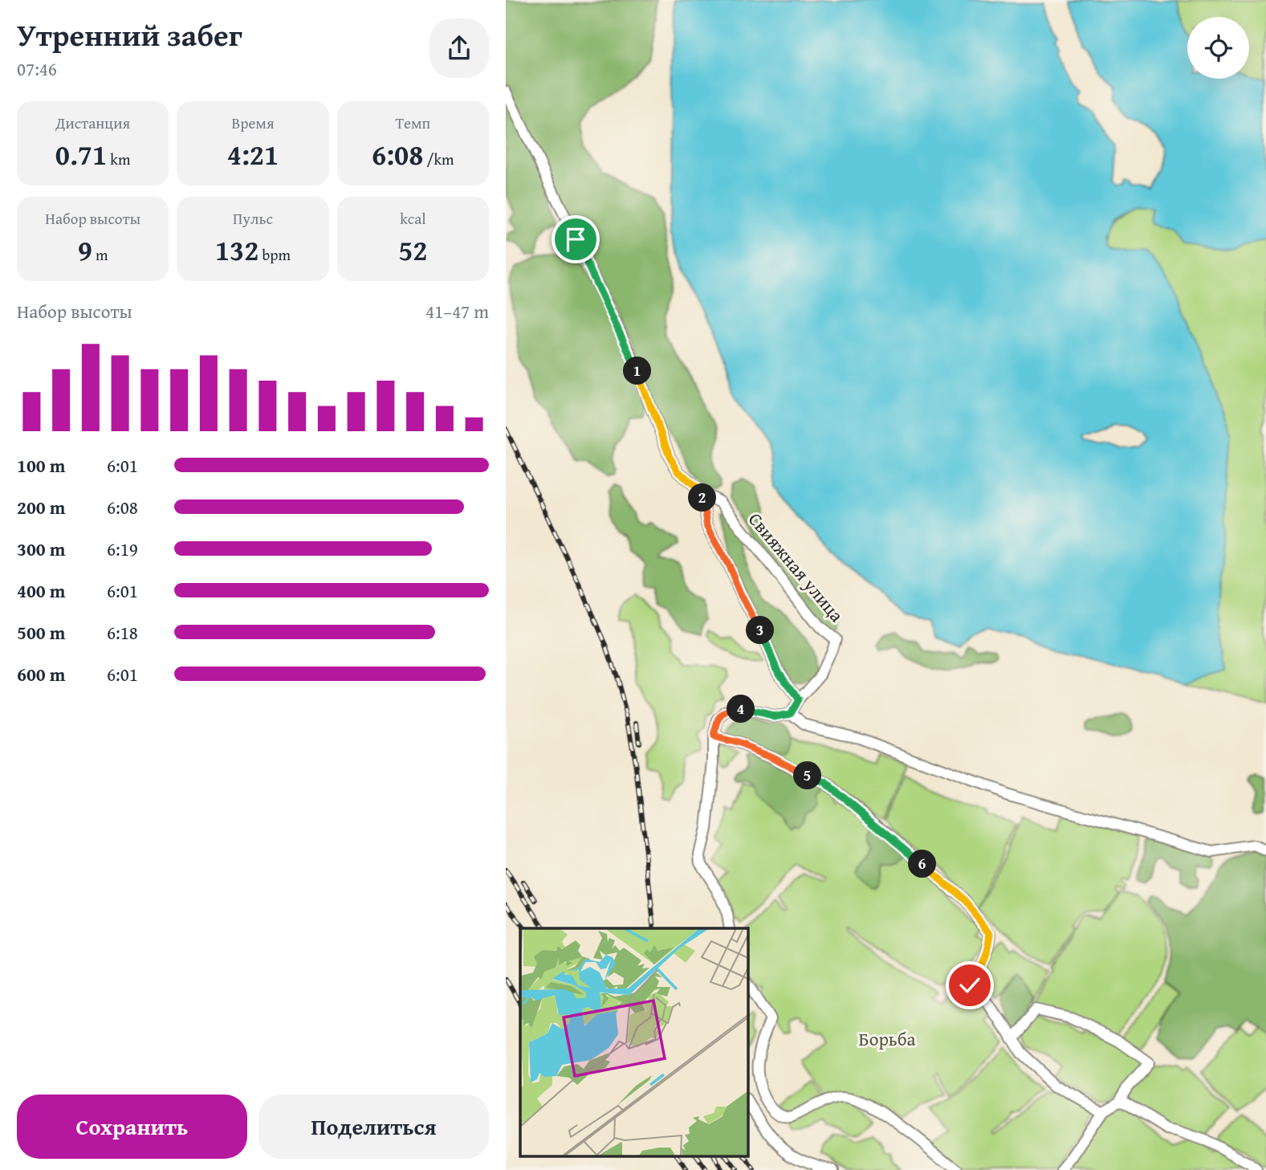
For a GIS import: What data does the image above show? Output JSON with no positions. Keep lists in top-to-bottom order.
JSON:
{
  "streets": {
    "street": ["Свияжная улица"]
  },
  "parks": ["Борьба"],
  "page": {
    "heading": ["Утренний забег", "07:46"],
    "stats": [
      ["Дистанция", "0.71 km"],
      ["Время", "4:21"],
      ["Темп", "6:08 /km"],
      ["Набор высоты", "9 m"],
      ["Пульс", "132 bpm"],
      ["kcal", "52"]
    ],
    "chart": ["Набор высоты", "41–47 m"],
    "pins": [
      "1",
      "2",
      "3",
      "4",
      "5",
      "6"
    ],
    "list": [
      {
        "name": "100 m",
        "note": "6:01"
      },
      {
        "name": "200 m",
        "note": "6:08"
      },
      {
        "name": "300 m",
        "note": "6:19"
      },
      {
        "name": "400 m",
        "note": "6:01"
      },
      {
        "name": "500 m",
        "note": "6:18"
      },
      {
        "name": "600 m",
        "note": "6:01"
      }
    ],
    "buttons": ["Сохранить", "Поделиться"]
  }
}
